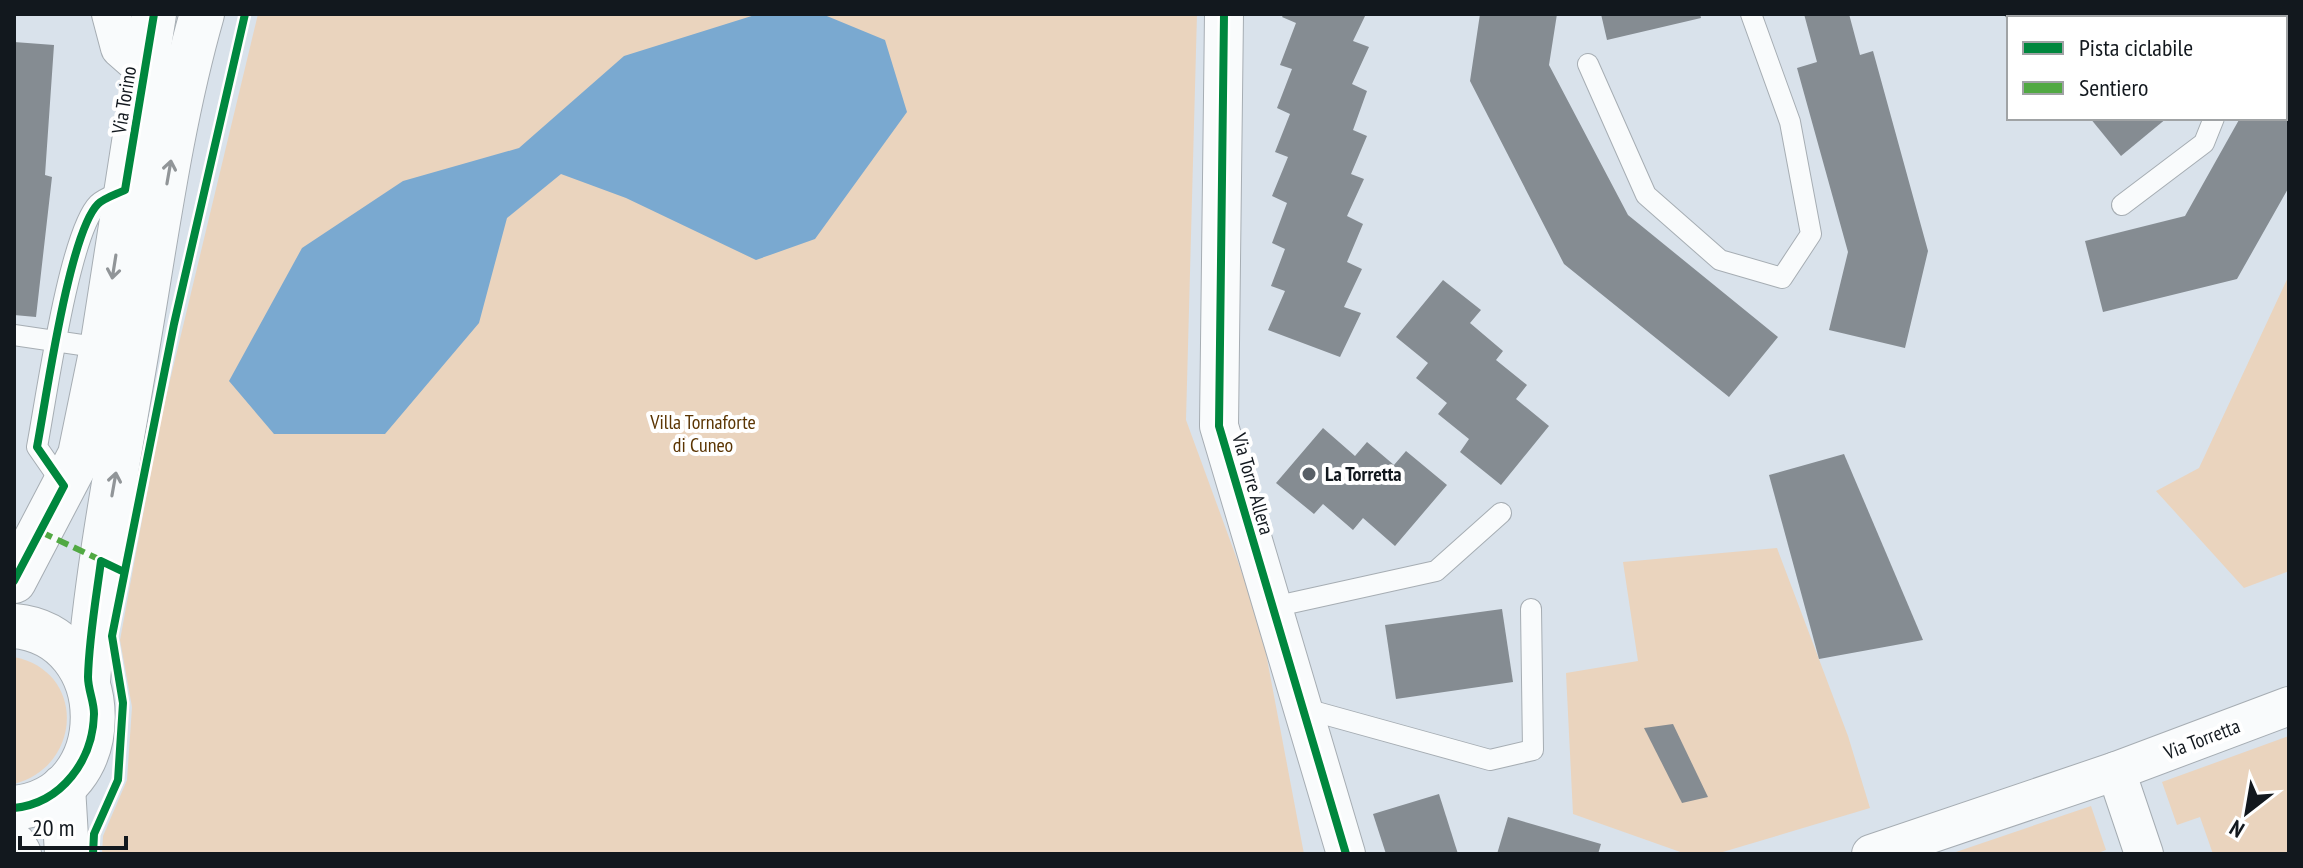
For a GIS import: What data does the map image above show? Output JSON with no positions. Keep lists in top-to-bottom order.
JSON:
{
  "streets": {
    "main road": ["Via Torino"],
    "street": ["Via Torre Allera", "Via Torretta"]
  },
  "parks": ["Villa Tornaforte di Cuneo"],
  "places": ["La Torretta"],
  "legend": ["Pista ciclabile", "Sentiero"],
  "scale_bar": "20 m",
  "north": "bottom left"
}
